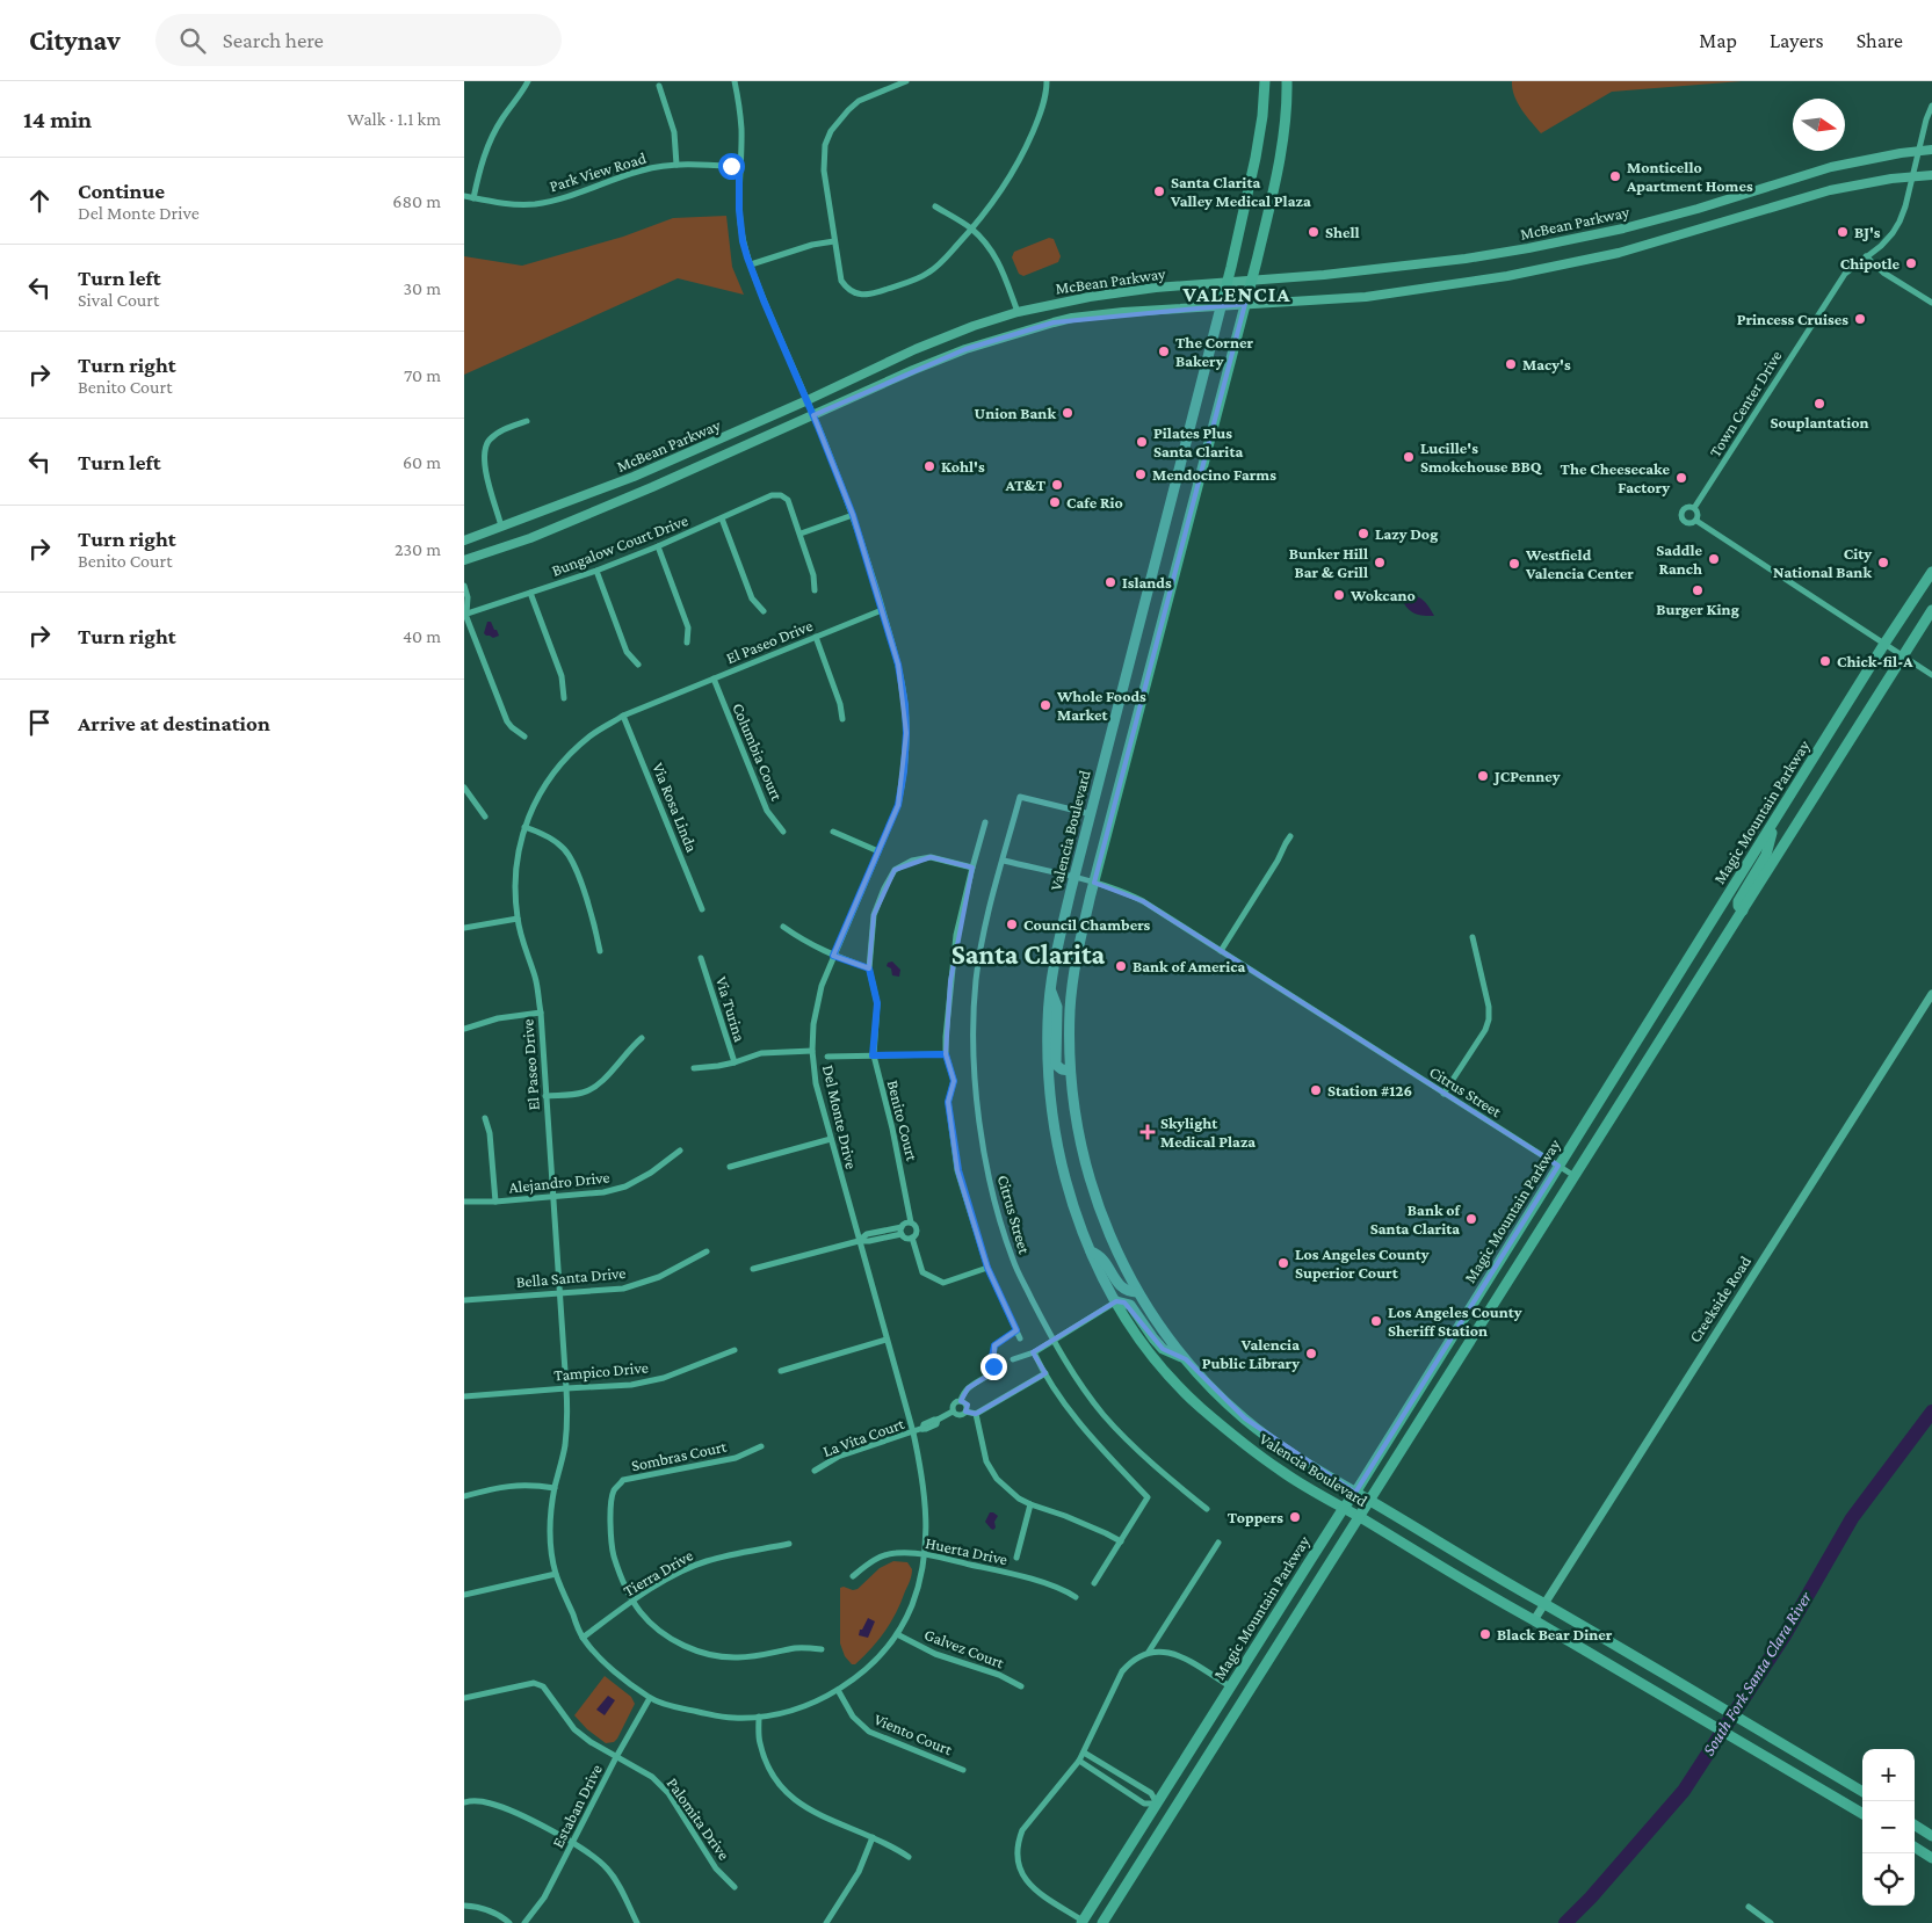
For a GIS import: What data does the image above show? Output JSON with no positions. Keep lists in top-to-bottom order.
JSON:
{
  "streets": {
    "main road": ["McBean Parkway", "Magic Mountain Parkway", "Valencia Boulevard"],
    "street": [
      "Park View Road",
      "Town Center Drive",
      "Bungalow Court Drive",
      "El Paseo Drive",
      "Columbia Court",
      "Via Rosa Linda",
      "Via Turina",
      "Citrus Street",
      "Del Monte Drive",
      "Benito Court",
      "Alejandro Drive",
      "Bella Santa Drive",
      "Creekside Road",
      "Tampico Drive",
      "La Vita Court",
      "Sombras Court",
      "Huerta Drive",
      "Tierra Drive",
      "Galvez Court",
      "Viento Court",
      "Estaban Drive",
      "Palomita Drive"
    ]
  },
  "crossings": [
    ["Park View Road", "Del Monte Drive"],
    ["McBean Parkway", "Town Center Drive"],
    ["McBean Parkway", "Valencia Boulevard"],
    ["McBean Parkway", "Del Monte Drive"],
    ["El Paseo Drive", "Columbia Court"],
    ["El Paseo Drive", "Via Rosa Linda"],
    ["El Paseo Drive", "Del Monte Drive"],
    ["El Paseo Drive", "Alejandro Drive"],
    ["El Paseo Drive", "Bella Santa Drive"],
    ["El Paseo Drive", "Tampico Drive"],
    ["El Paseo Drive", "Tierra Drive"],
    ["El Paseo Drive", "Estaban Drive"],
    ["Magic Mountain Parkway", "Valencia Boulevard"],
    ["Magic Mountain Parkway", "Citrus Street"],
    ["Valencia Boulevard", "Citrus Street"],
    ["Valencia Boulevard", "Creekside Road"],
    ["Del Monte Drive", "La Vita Court"],
    ["Del Monte Drive", "Huerta Drive"],
    ["Del Monte Drive", "Galvez Court"],
    ["Del Monte Drive", "Viento Court"],
    ["Del Monte Drive", "Estaban Drive"],
    ["Sombras Court", "Tierra Drive"],
    ["Estaban Drive", "Palomita Drive"]
  ],
  "districts": ["VALENCIA", "Santa Clarita"],
  "water": ["South Fork Santa Clara River"],
  "places": {
    "other": [
      "Monticello Apartment Homes",
      "Santa Clarita Valley Medical Plaza",
      "Shell",
      "BJ's",
      "Chipotle",
      "Princess Cruises",
      "The Corner Bakery",
      "Macy's",
      "Souplantation",
      "Union Bank",
      "Pilates Plus Santa Clarita",
      "Lucille's Smokehouse BBQ",
      "Kohl's",
      "Mendocino Farms",
      "The Cheesecake Factory",
      "AT&T",
      "Cafe Rio",
      "Lazy Dog",
      "Saddle Ranch",
      "Bunker Hill Bar & Grill",
      "City National Bank",
      "Westfield Valencia Center",
      "Islands",
      "Burger King",
      "Wokcano",
      "Chick-fil-A",
      "Whole Foods Market",
      "JCPenney",
      "Council Chambers",
      "Bank of America",
      "Station #126",
      "Bank of Santa Clarita",
      "Los Angeles County Superior Court",
      "Los Angeles County Sheriff Station",
      "Valencia Public Library",
      "Toppers",
      "Black Bear Diner"
    ],
    "health": ["Skylight Medical Plaza"]
  },
  "north": "right",
  "page": {
    "header": "Citynav",
    "search": "Search here",
    "nav": ["Map", "Layers", "Share"],
    "heading": ["14 min", "Walk · 1.1 km"],
    "list": [
      ["Continue", "Del Monte Drive", "680 m"],
      ["Turn left", "Sival Court", "30 m"],
      ["Turn right", "Benito Court", "70 m"],
      ["Turn left", "60 m"],
      ["Turn right", "Benito Court", "230 m"],
      ["Turn right", "40 m"],
      "Arrive at destination"
    ],
    "map_buttons": ["+", "−"]
  }
}
